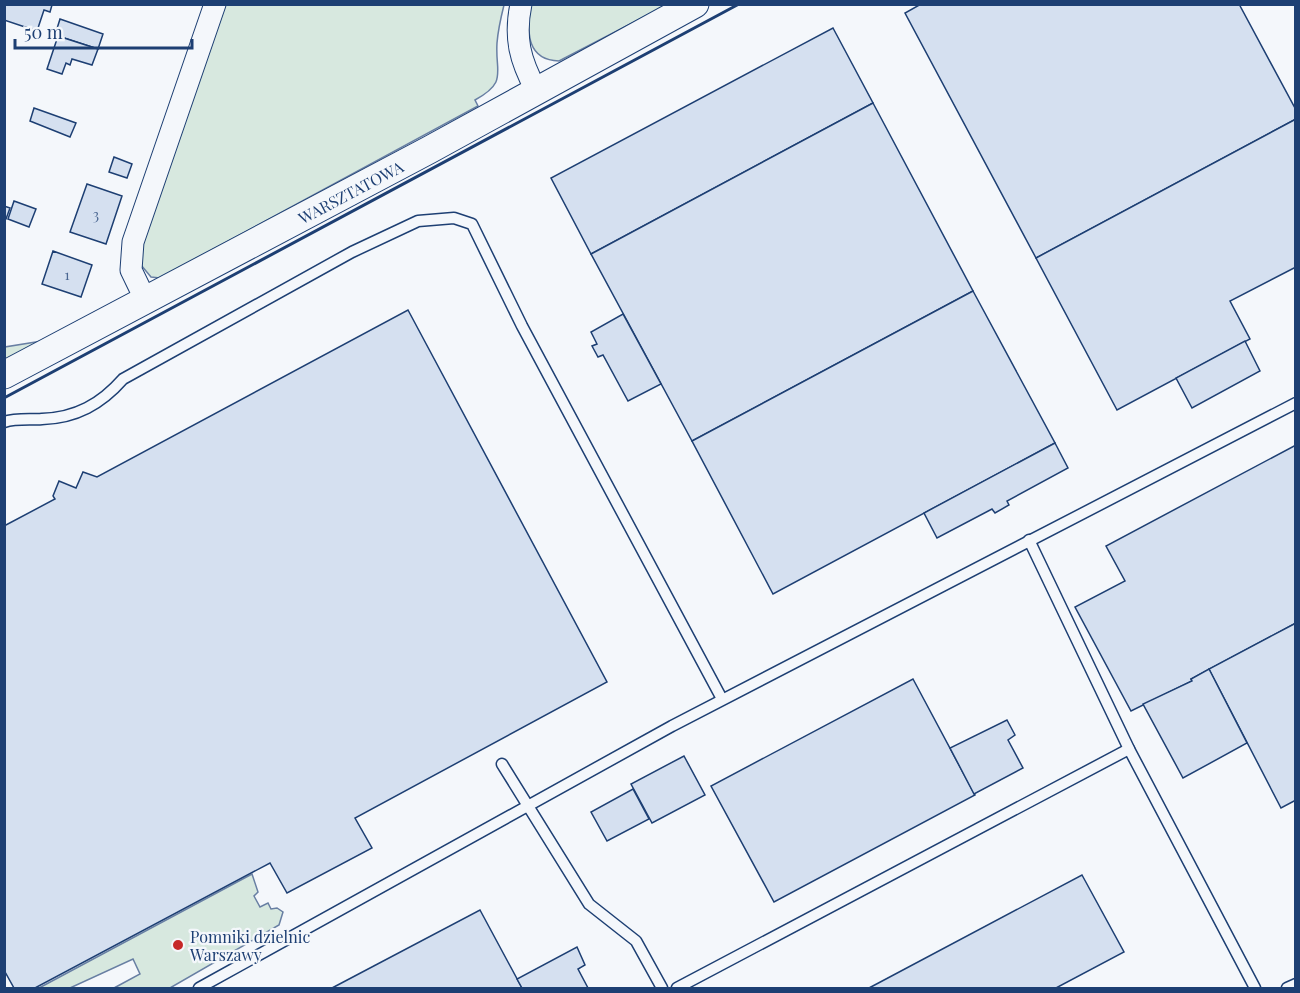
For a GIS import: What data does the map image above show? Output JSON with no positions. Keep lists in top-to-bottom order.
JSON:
{
  "streets": {
    "street": ["WARSZTATOWA"]
  },
  "places": ["Pomniki dzielnic Warszawy"],
  "house_numbers": ["3", "1"],
  "scale_bar": "50 m"
}
